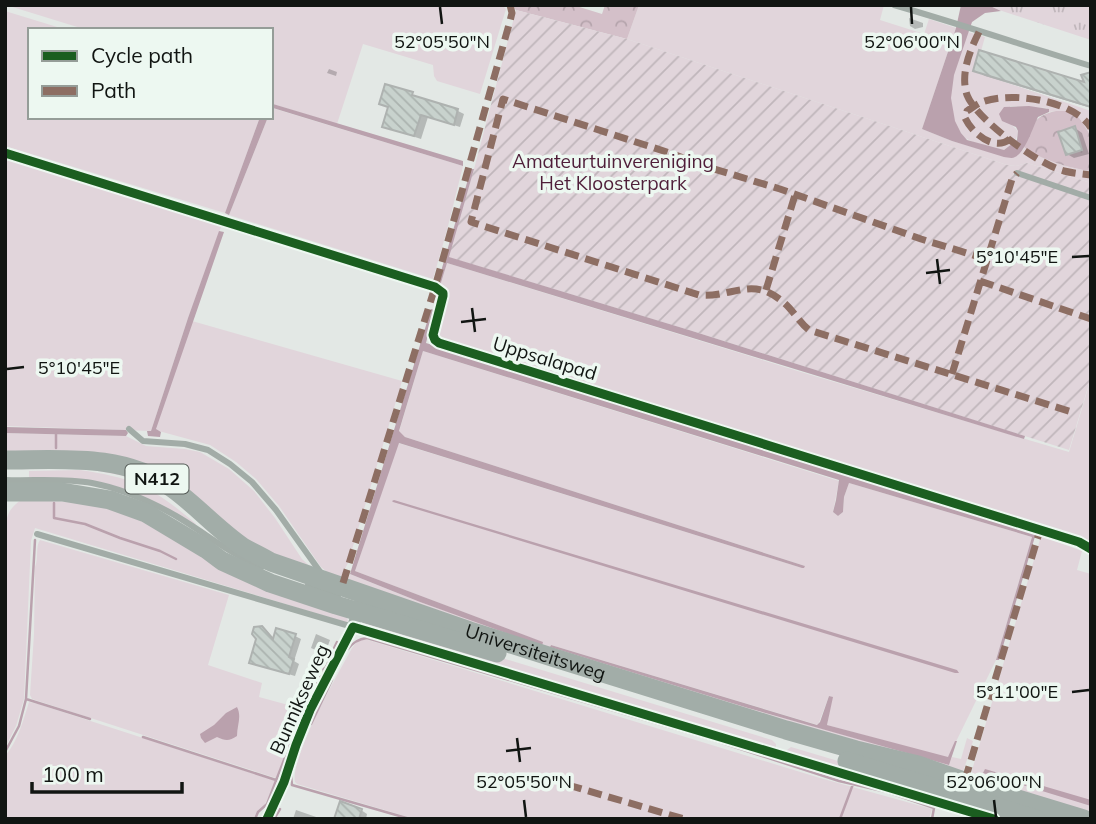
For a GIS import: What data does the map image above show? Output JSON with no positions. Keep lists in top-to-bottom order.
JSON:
{
  "streets": {
    "main road": ["N412", "Universiteitsweg"],
    "street": ["Bunnikseweg"],
    "cycle path": ["Uppsalapad"]
  },
  "crossings": [
    ["Universiteitsweg", "Bunnikseweg"]
  ],
  "parks": ["Amateurtuinvereniging Het Kloosterpark"],
  "legend": ["Cycle path", "Path"],
  "scale_bar": "100 m",
  "coordinates": [
    "52°05'50\"N",
    "52°06'00\"N",
    "5°10'45\"E",
    "5°11'00\"E"
  ]
}
